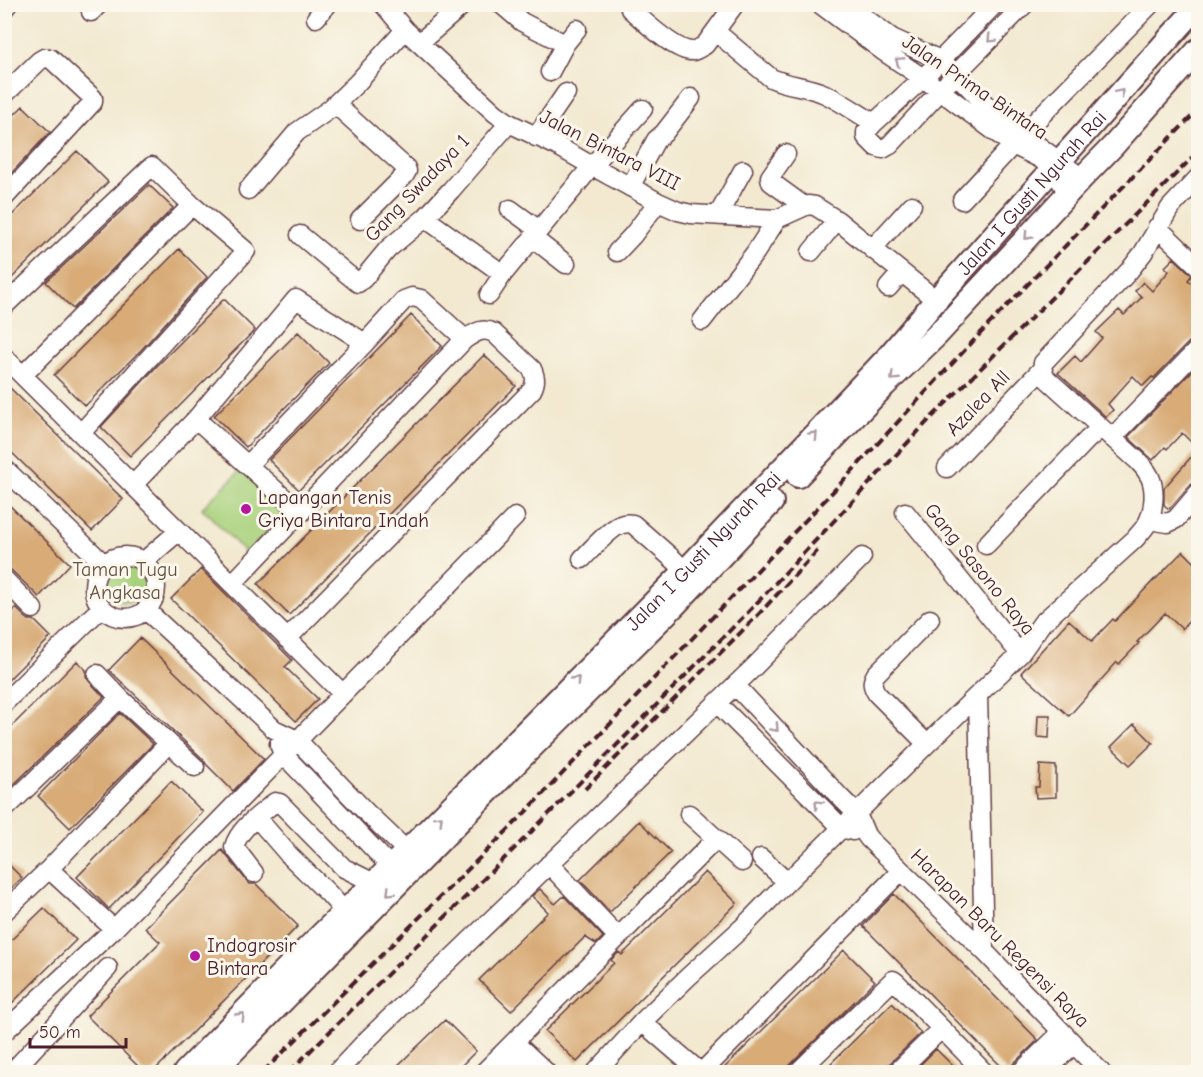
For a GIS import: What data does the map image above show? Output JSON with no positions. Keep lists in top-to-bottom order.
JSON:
{
  "streets": {
    "main road": ["Jalan I Gusti Ngurah Rai"],
    "street": [
      "Jalan Prima Bintara",
      "Jalan Bintara VIII",
      "Gang Swadaya 1",
      "Azalea All",
      "Gang Sasono Raya",
      "Harapan Baru Regensi Raya"
    ]
  },
  "crossings": [
    ["Jalan Prima Bintara", "Jalan I Gusti Ngurah Rai"],
    ["Jalan Bintara VIII", "Gang Swadaya 1"]
  ],
  "parks": ["Taman Tugu Angkasa"],
  "places": ["Lapangan Tenis Griya Bintara Indah", "Indogrosir Bintara"],
  "scale_bar": "50 m"
}
